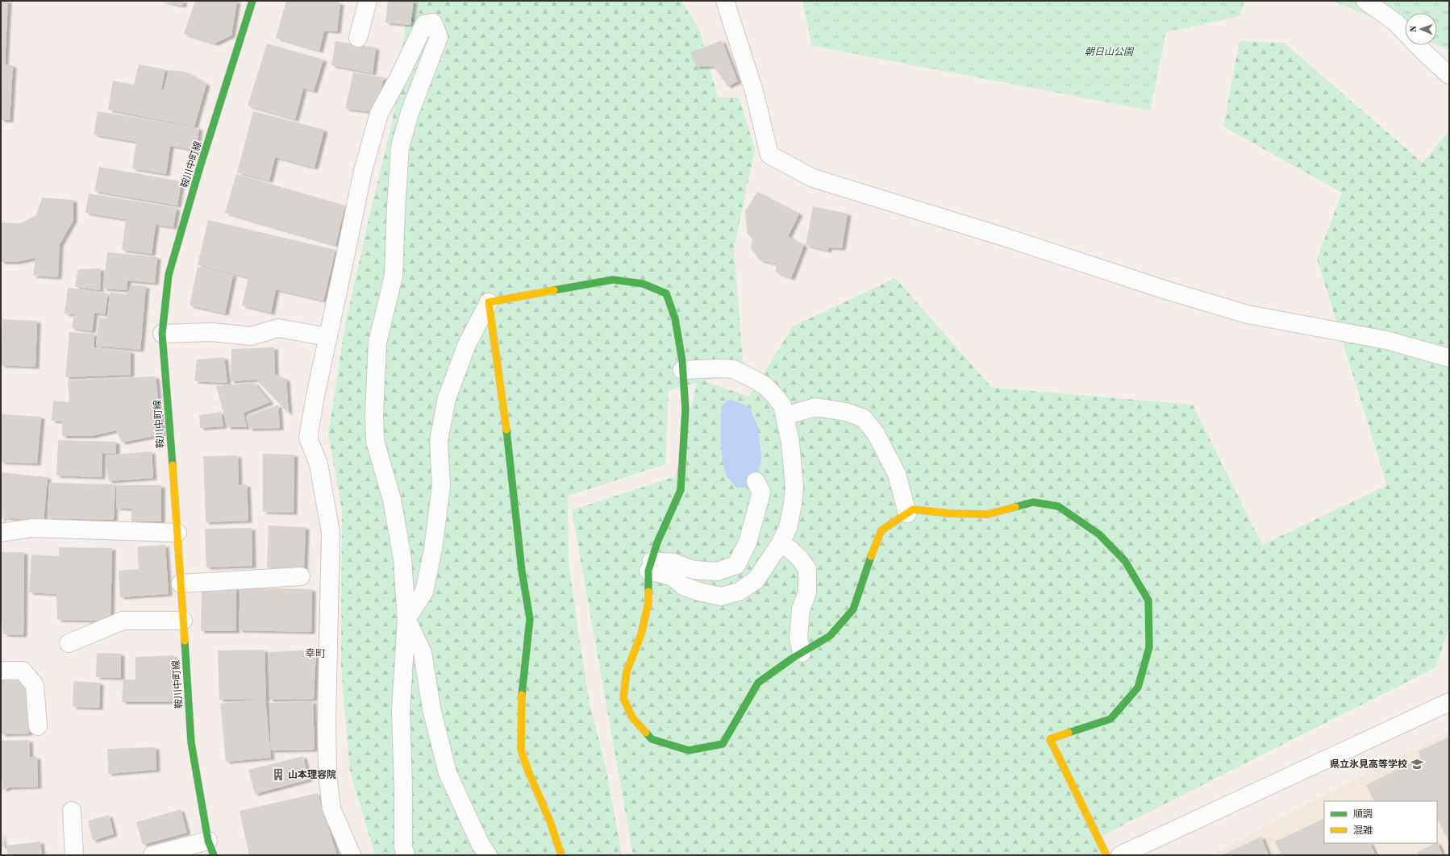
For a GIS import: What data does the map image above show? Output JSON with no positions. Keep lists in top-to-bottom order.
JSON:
{
  "streets": {
    "street": ["鞍川中町線"]
  },
  "districts": ["幸町"],
  "parks": ["朝日山公園"],
  "places": {
    "school or university": ["県立氷見高等学校"],
    "building": ["山本理容院"]
  },
  "legend": ["順調", "混雑"],
  "north": "left"
}
